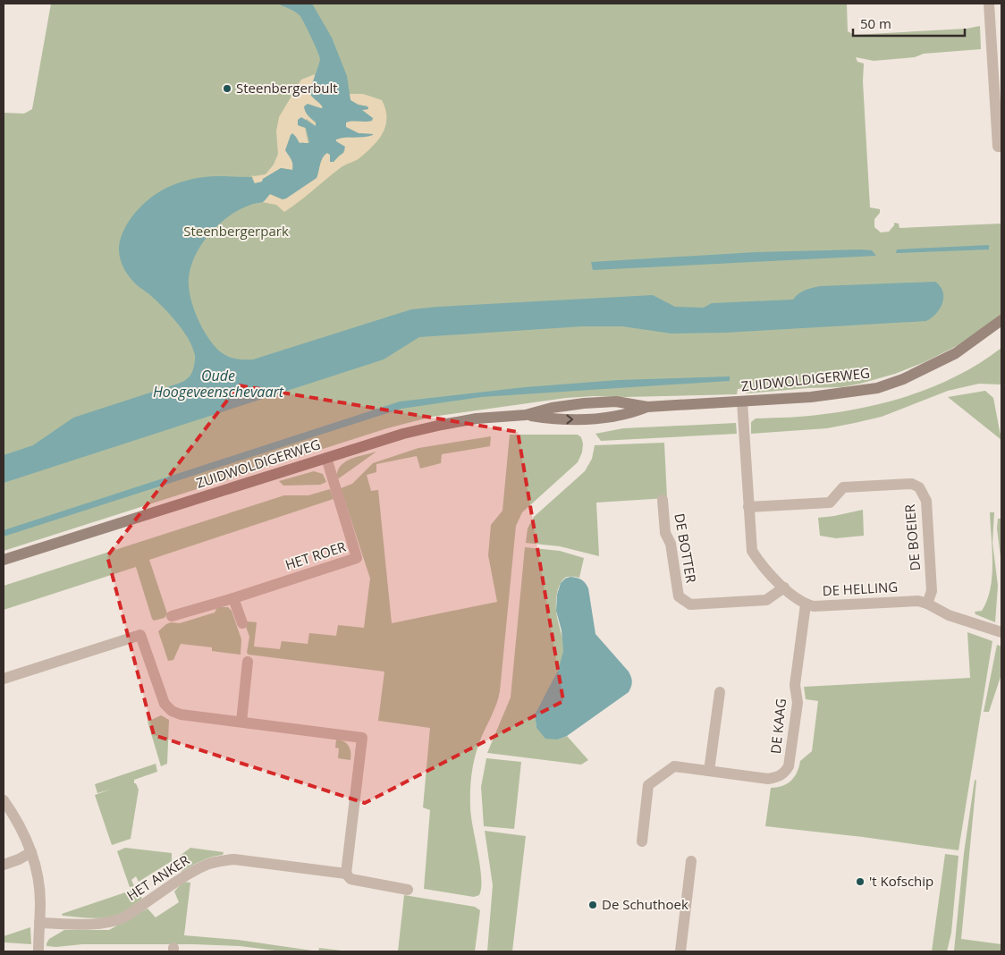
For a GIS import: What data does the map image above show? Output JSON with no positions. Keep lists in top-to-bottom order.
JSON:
{
  "streets": {
    "main road": ["ZUIDWOLDIGERWEG"],
    "street": [
      "DE BOEIER",
      "DE BOTTER",
      "HET ROER",
      "DE HELLING",
      "DE KAAG",
      "HET ANKER"
    ]
  },
  "crossings": [
    ["ZUIDWOLDIGERWEG", "HET ROER"],
    ["ZUIDWOLDIGERWEG", "DE HELLING"],
    ["DE BOEIER", "DE HELLING"],
    ["DE BOTTER", "DE HELLING"],
    ["DE HELLING", "DE KAAG"]
  ],
  "water": ["Oude Hoogeveenschevaart"],
  "parks": ["Steenbergerpark"],
  "places": ["Steenbergerbult", "'t Kofschip", "De Schuthoek"],
  "scale_bar": "50 m"
}
